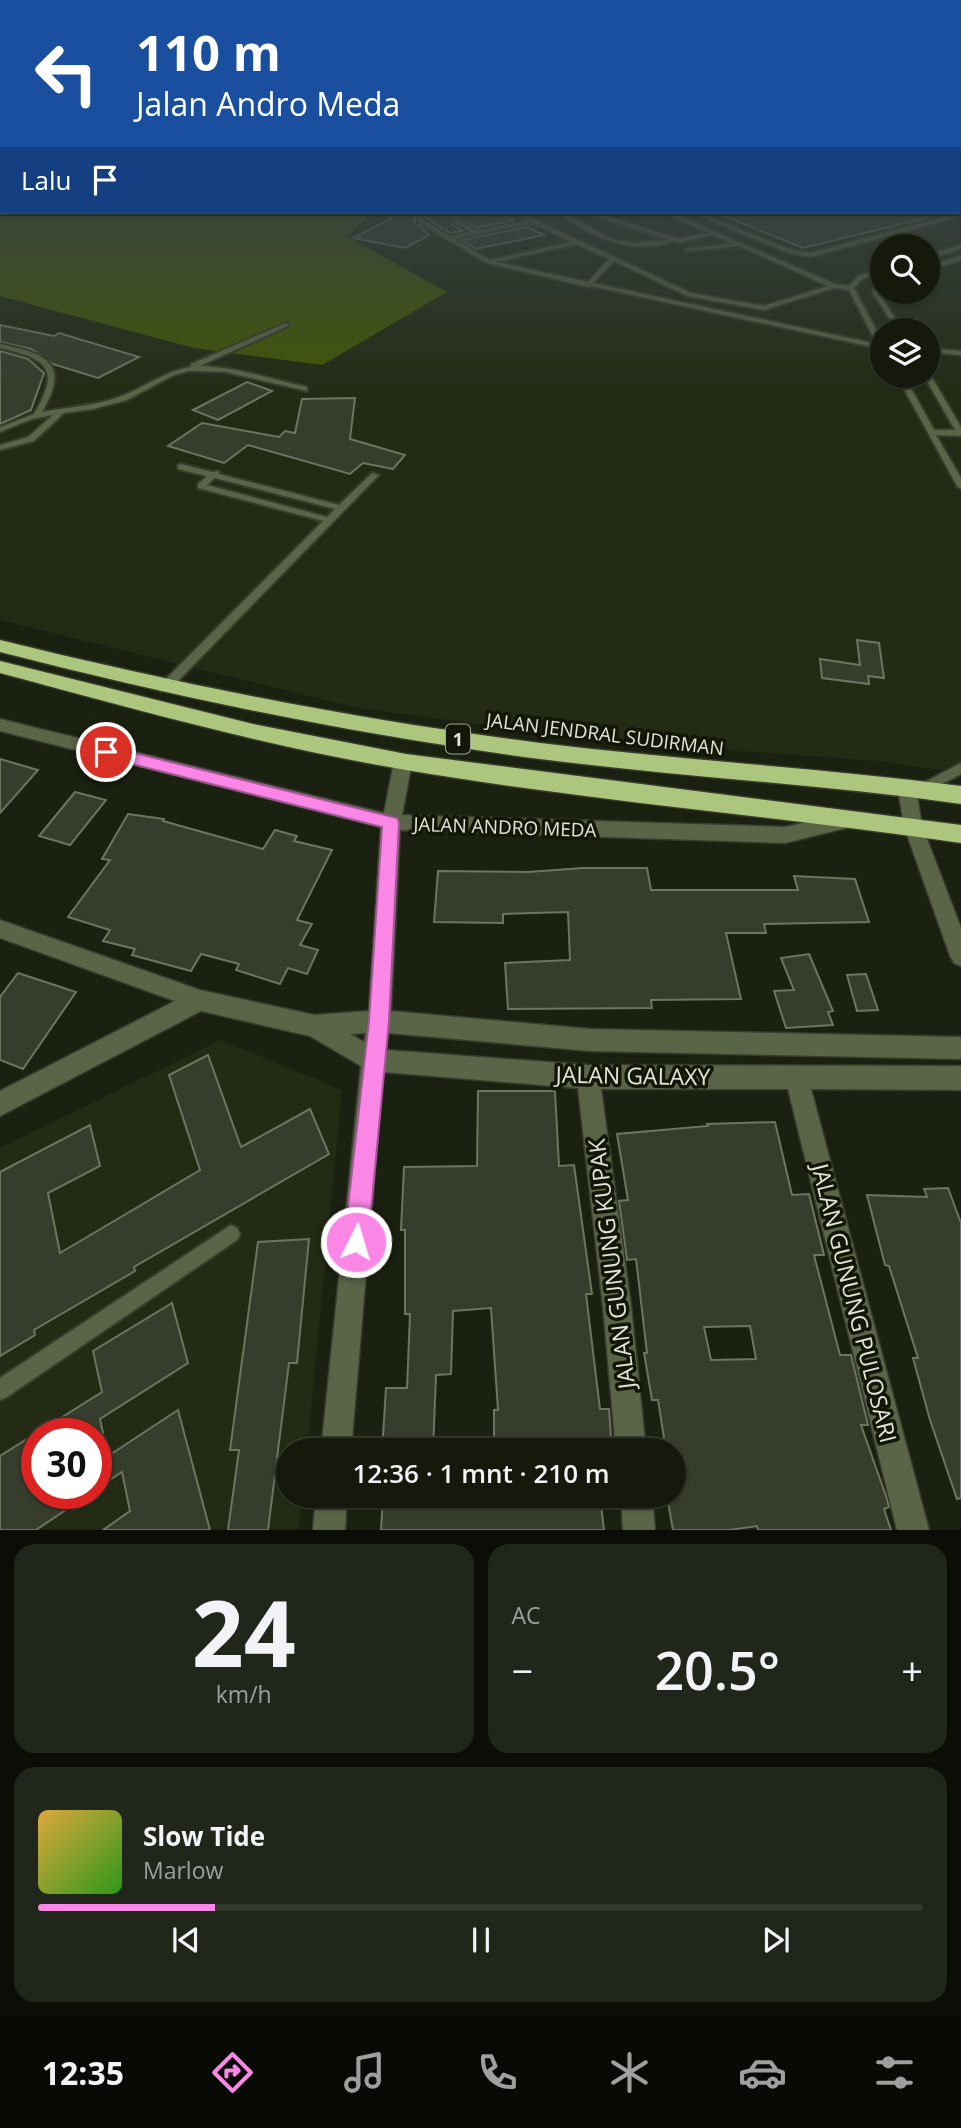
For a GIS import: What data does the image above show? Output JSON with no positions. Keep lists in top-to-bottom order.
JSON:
{
  "streets": {
    "highway": ["JALAN JENDRAL SUDIRMAN", "1"],
    "street": [
      "JALAN ANDRO MEDA",
      "JALAN GALAXY",
      "JALAN GUNUNG KUPAK",
      "JALAN GUNUNG PULOSARI"
    ]
  },
  "crossings": [
    ["1", "JALAN ANDRO MEDA"],
    ["JALAN GALAXY", "JALAN GUNUNG KUPAK"],
    ["JALAN GALAXY", "JALAN GUNUNG PULOSARI"]
  ],
  "page": {
    "turn": ["110 m", "Jalan Andro Meda"],
    "then": "Lalu",
    "limit": "30",
    "trip": "12:36 · 1 mnt · 210 m",
    "tile": [
      ["24", "km/h"],
      "AC"
    ],
    "heat": ["−", "20.5°", "+"],
    "song": ["Slow Tide", "Marlow"],
    "tabs": "12:35"
  }
}
